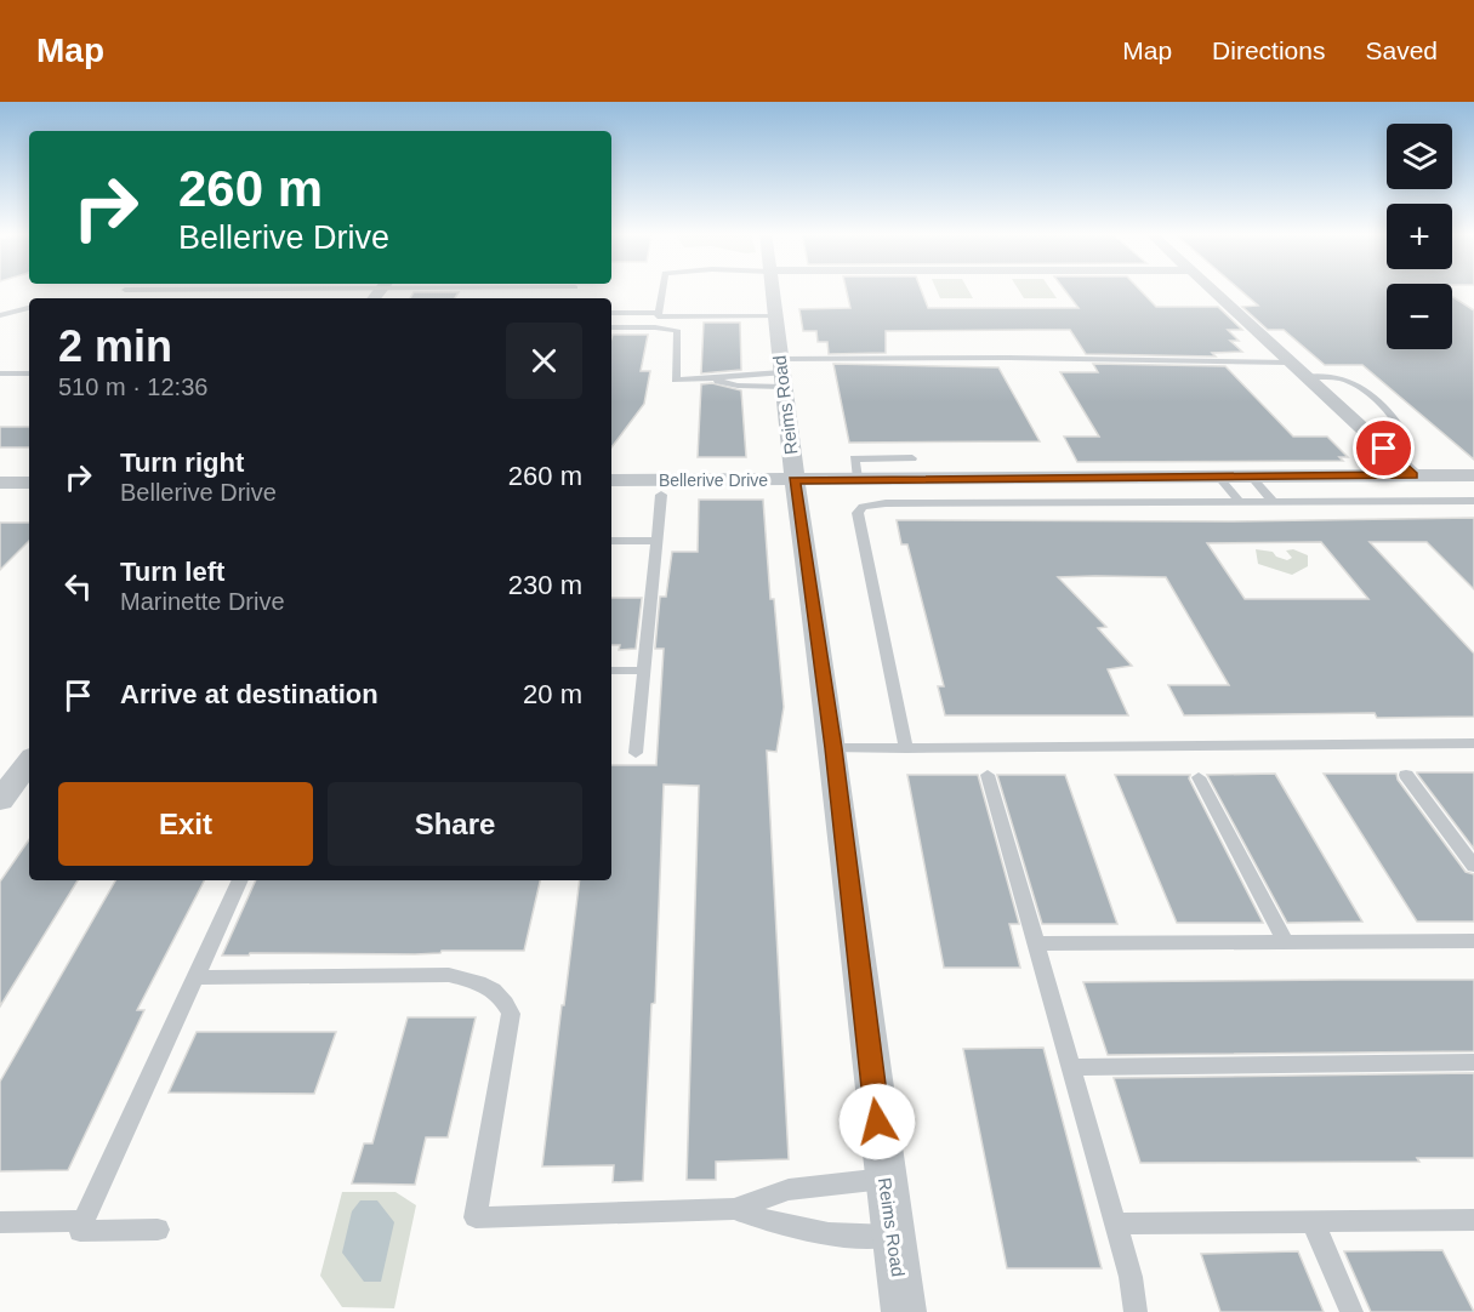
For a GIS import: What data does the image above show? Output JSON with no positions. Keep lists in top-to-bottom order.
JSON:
{
  "streets": {
    "street": ["Reims Road", "Bellerive Drive"]
  },
  "crossings": [
    ["Reims Road", "Bellerive Drive"]
  ],
  "page": {
    "header": "Map",
    "nav": ["Map", "Directions", "Saved"],
    "map_buttons": ["+", "−"],
    "turn": ["260 m", "Bellerive Drive"],
    "heading": ["2 min", "510 m · 12:36"],
    "list": [
      {
        "name": "Turn right",
        "note": "Bellerive Drive",
        "value": "260 m"
      },
      {
        "name": "Turn left",
        "note": "Marinette Drive",
        "value": "230 m"
      },
      {
        "name": "Arrive at destination",
        "value": "20 m"
      }
    ],
    "buttons": ["Exit", "Share"]
  }
}
